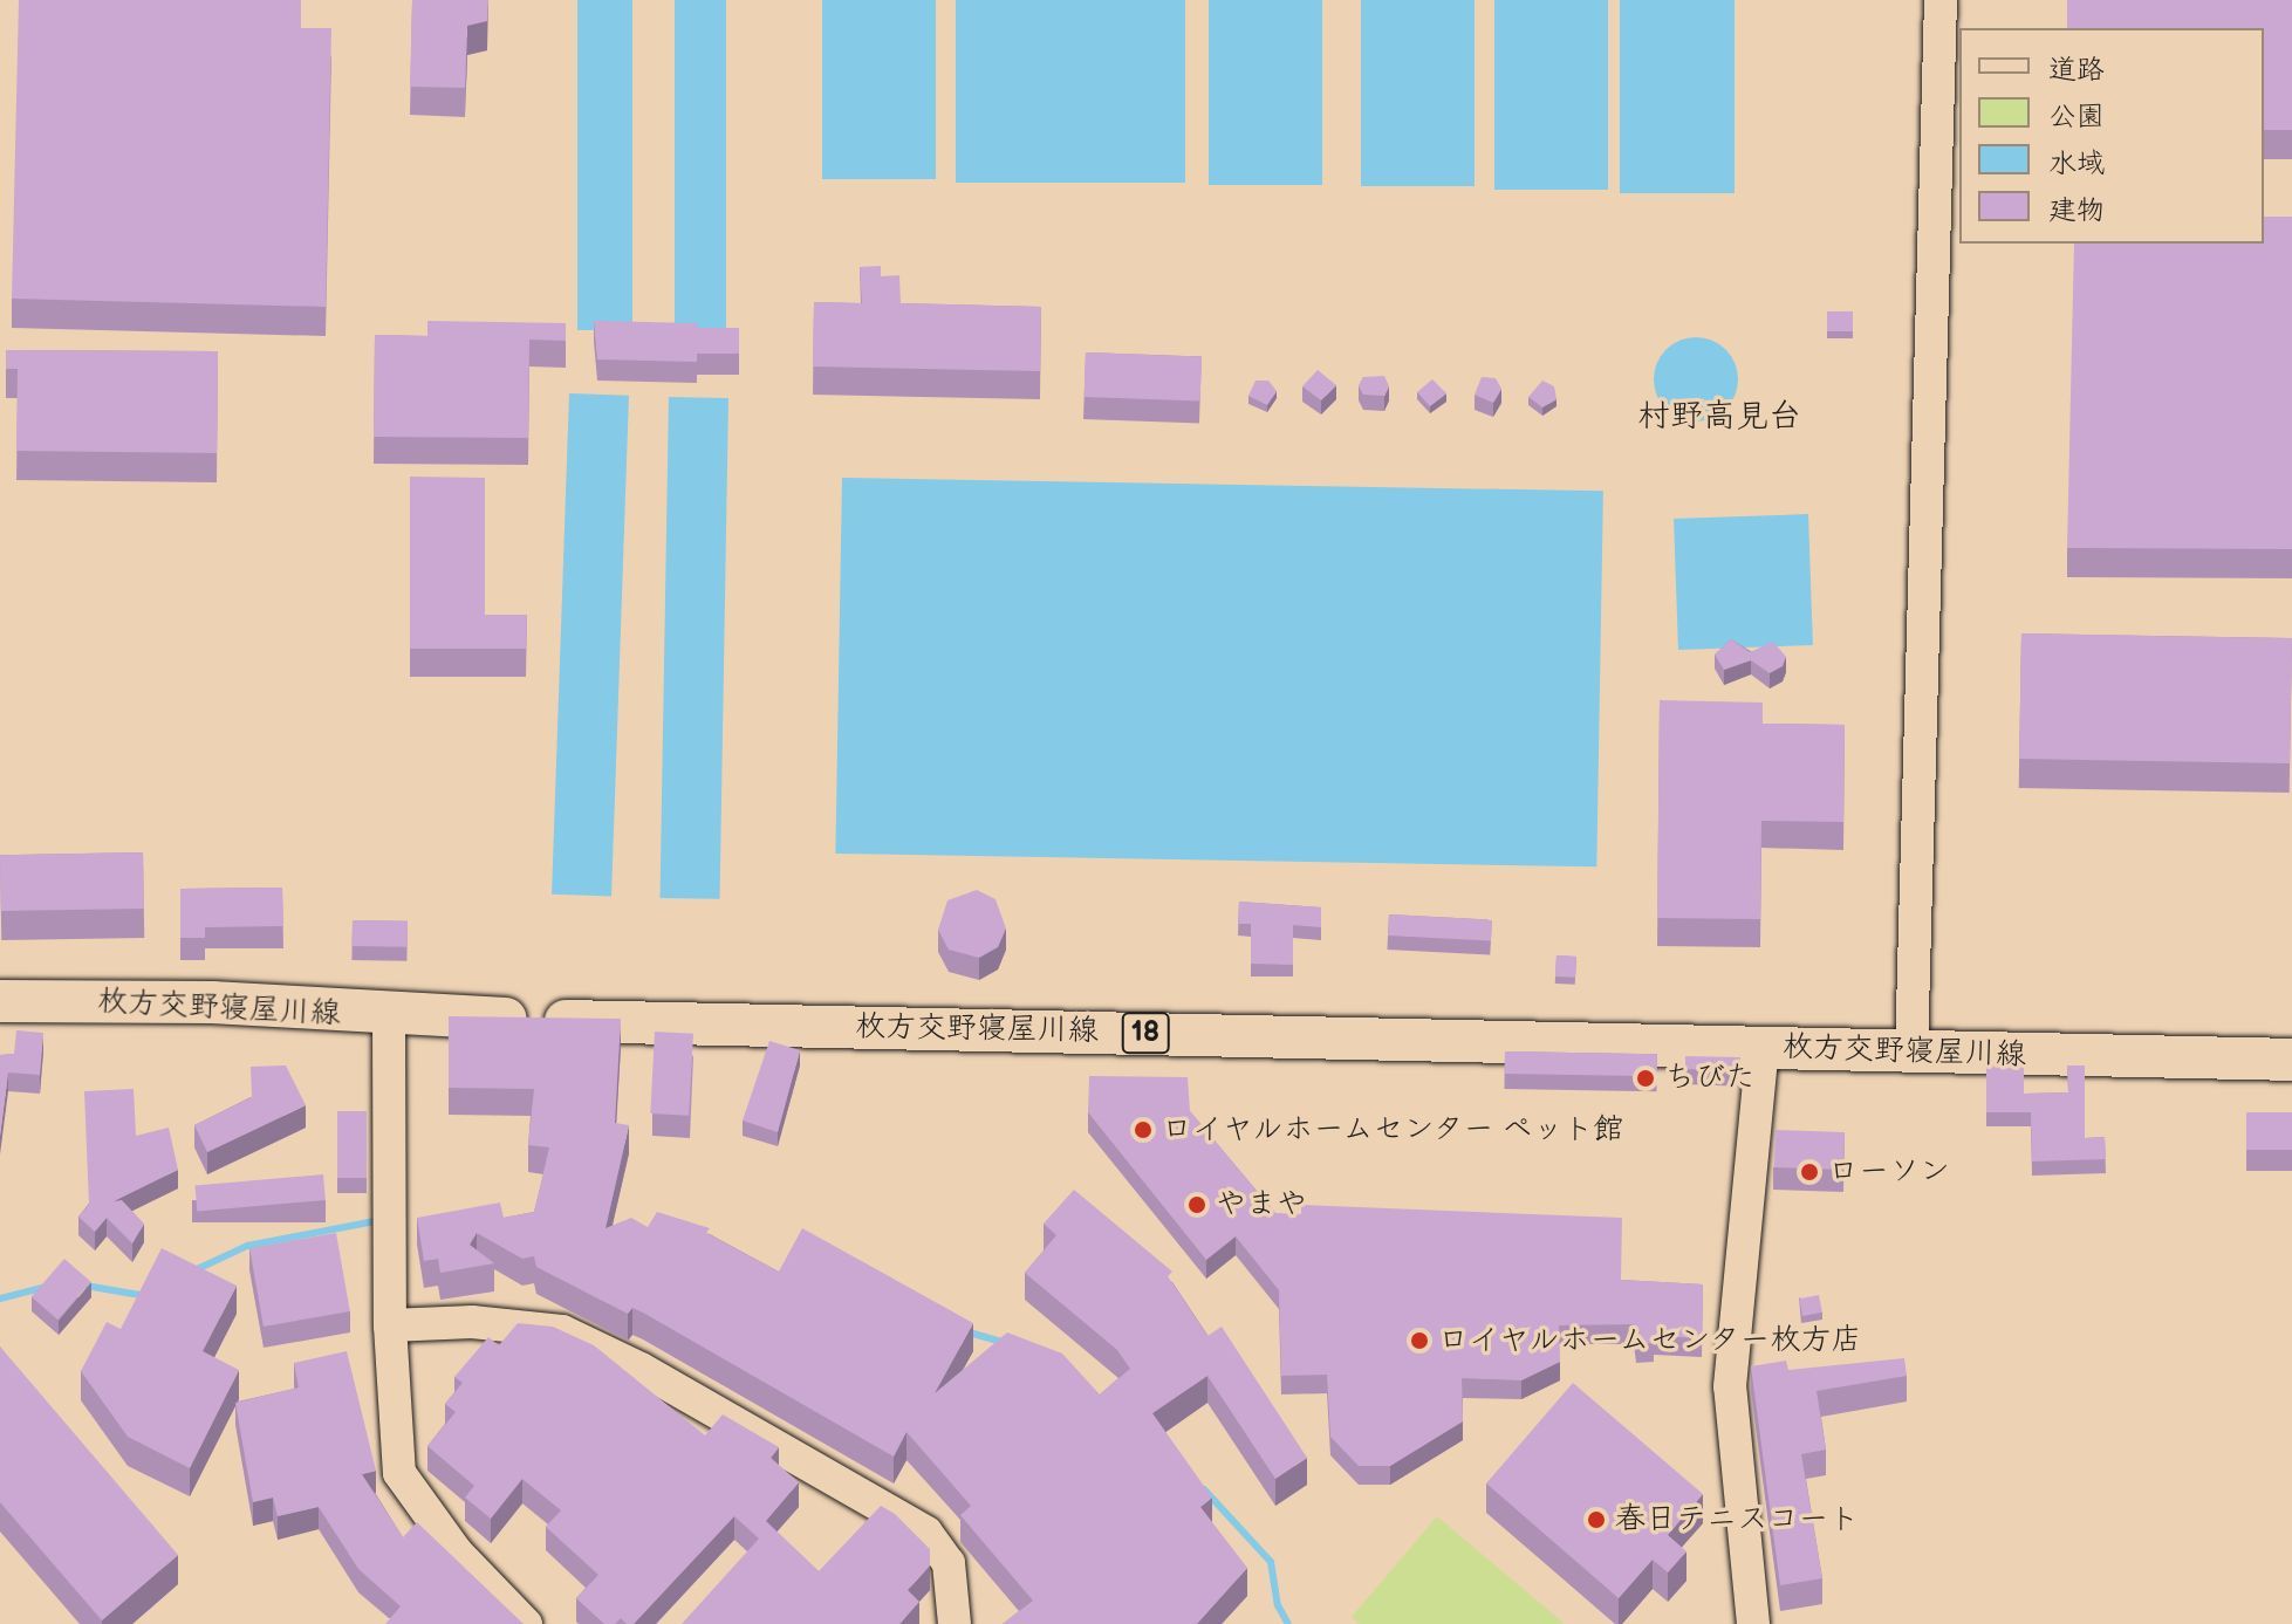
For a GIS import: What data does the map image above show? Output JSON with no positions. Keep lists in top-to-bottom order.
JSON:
{
  "streets": {
    "main road": ["枚方交野寝屋川線", "18"]
  },
  "districts": ["村野高見台"],
  "places": [
    "ちびた",
    "ロイヤルホームセンター ペット館",
    "ローソン",
    "やまや",
    "ロイヤルホームセンター枚方店",
    "春日テニスコート"
  ],
  "legend": [
    "道路",
    "公園",
    "水域",
    "建物"
  ]
}
